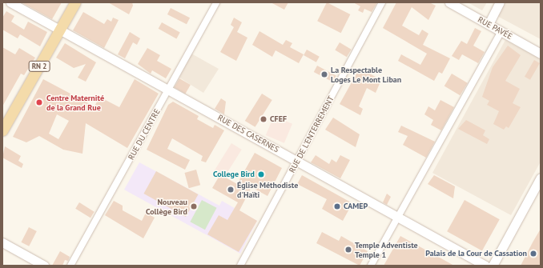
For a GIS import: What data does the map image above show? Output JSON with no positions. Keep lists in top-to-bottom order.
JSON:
{
  "streets": {
    "main road": ["RUE PAVÉE", "RN 2", "RUE DES CASERNES"],
    "street": ["RUE DU CENTRE", "RUE DE L'ENTERREMENT"]
  },
  "crossings": [
    ["RN 2", "RUE DES CASERNES"],
    ["RUE DES CASERNES", "RUE DU CENTRE"],
    ["RUE DES CASERNES", "RUE DE L'ENTERREMENT"]
  ],
  "places": [
    "La Respectable Loges Le Mont Liban",
    "Centre Maternité de la Grand Rue",
    "CFEF",
    "College Bird",
    "Église Méthodiste d'Haïti",
    "Nouveau Collège Bird",
    "CAMEP",
    "Temple Adventiste Temple 1",
    "Palais de la Cour de Cassation"
  ]
}
